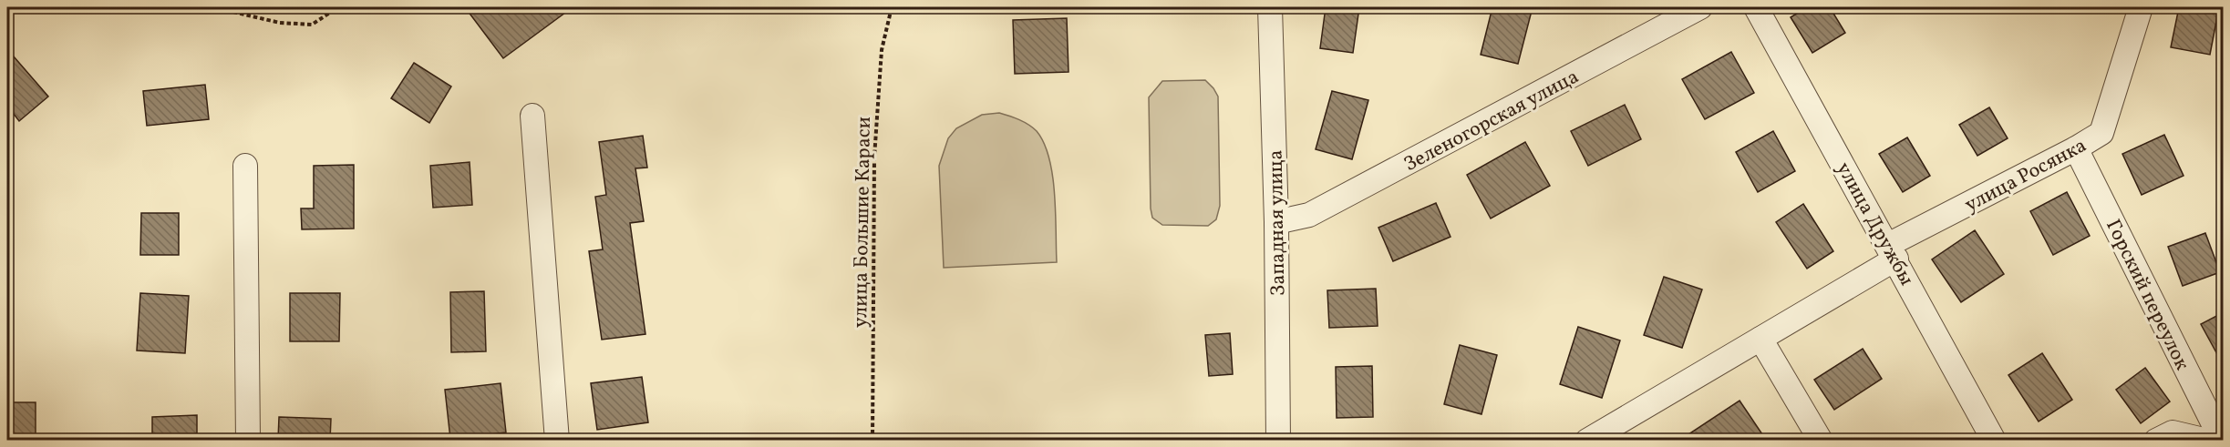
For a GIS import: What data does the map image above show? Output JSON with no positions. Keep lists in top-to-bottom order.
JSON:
{
  "streets": {
    "street": [
      "Зеленогорская улица",
      "улица Росянка",
      "Западная улица",
      "улица Дружбы",
      "Горский переулок"
    ],
    "path": ["улица Большие Караси"]
  },
  "crossings": [
    ["Зеленогорская улица", "Западная улица"],
    ["улица Росянка", "улица Дружбы"],
    ["улица Росянка", "Горский переулок"]
  ]
}
